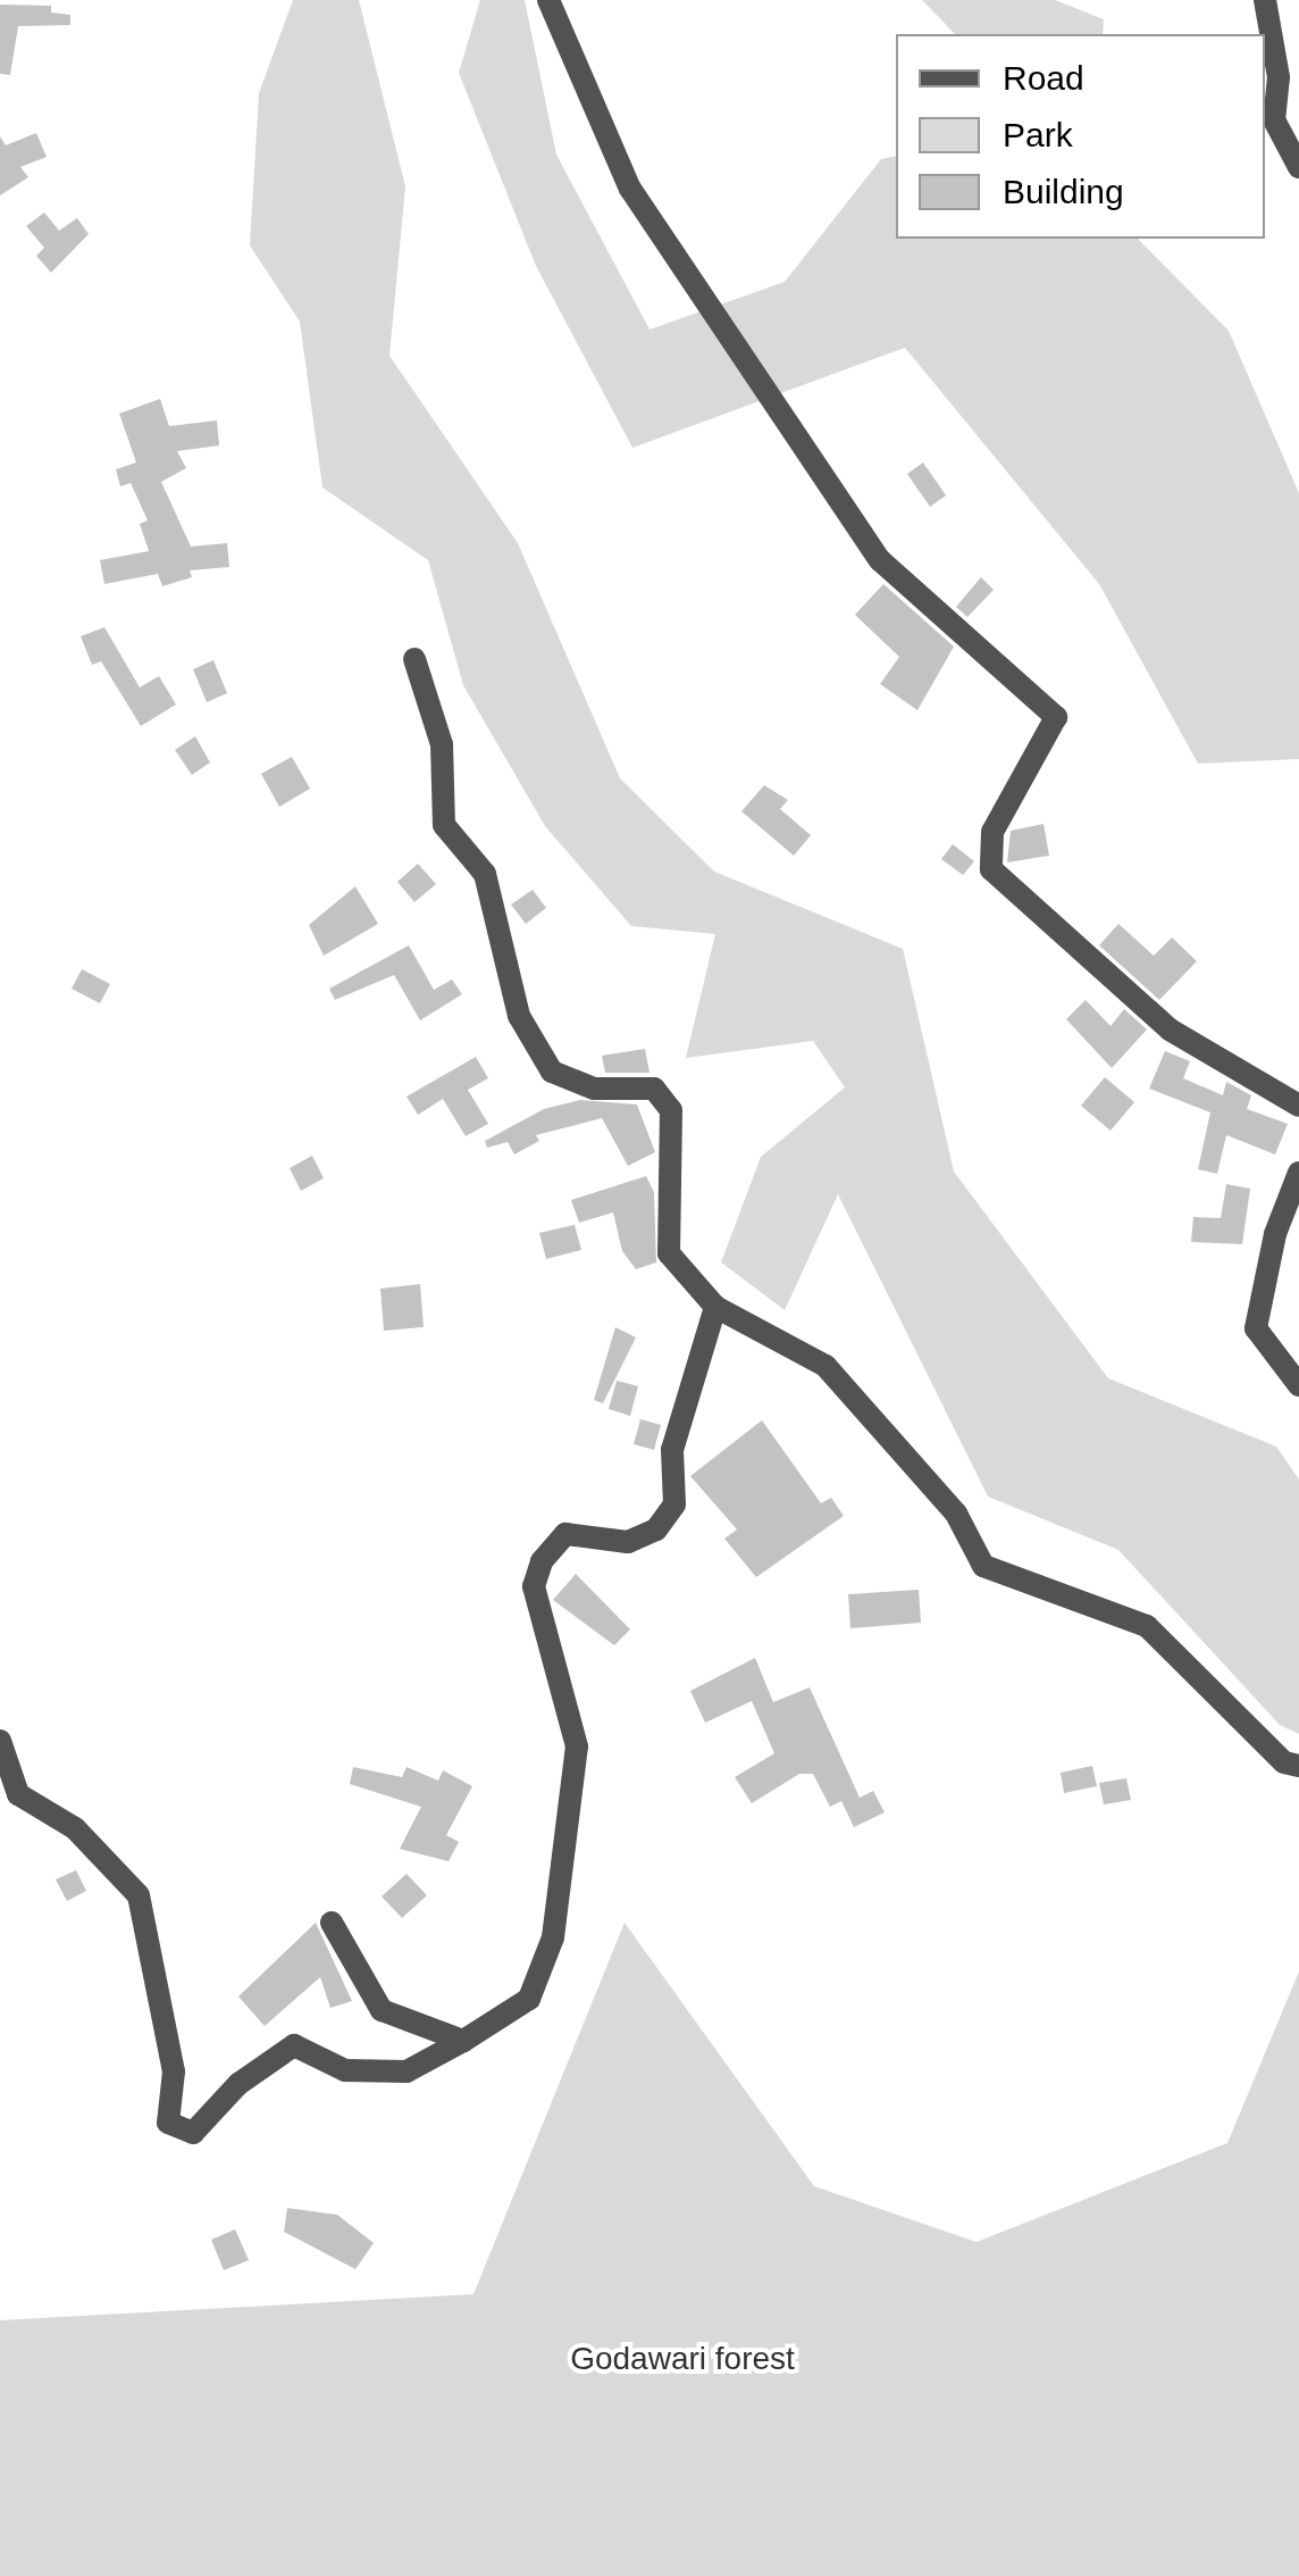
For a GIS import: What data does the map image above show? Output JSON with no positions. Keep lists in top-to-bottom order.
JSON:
{
  "parks": ["Godawari forest"],
  "legend": ["Road", "Park", "Building"]
}
